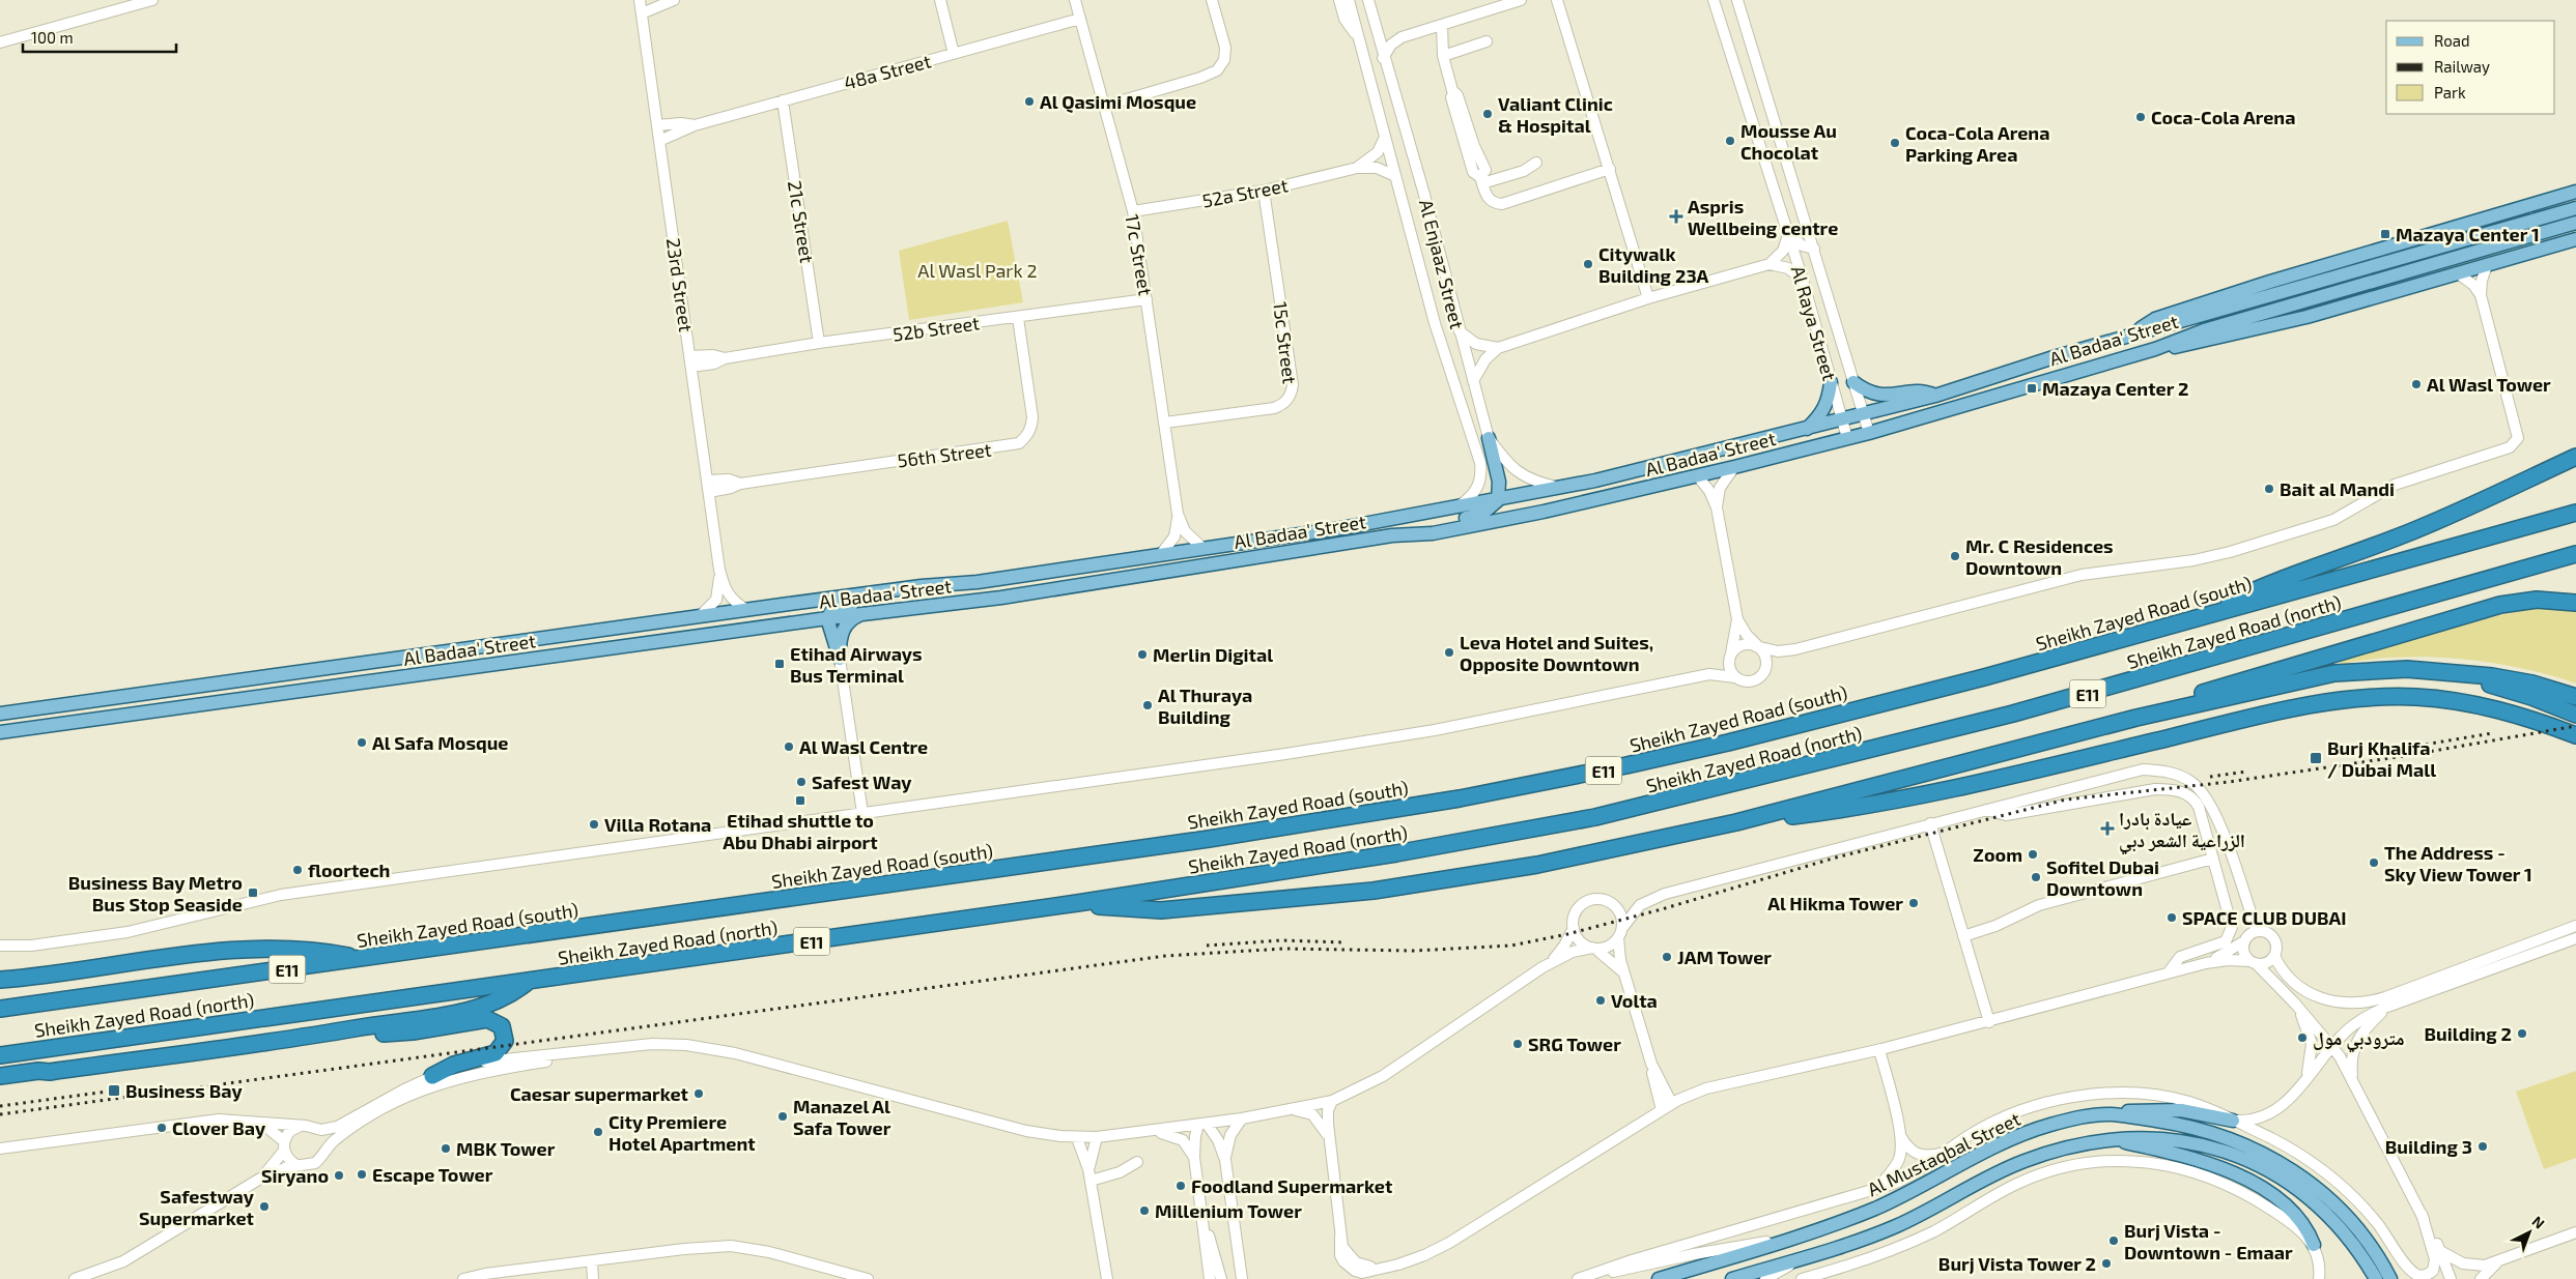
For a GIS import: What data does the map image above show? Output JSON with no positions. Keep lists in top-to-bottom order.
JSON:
{
  "streets": {
    "highway": ["Sheikh Zayed Road (south)", "Sheikh Zayed Road (north)", "E11"],
    "main road": ["Al Badaa' Street", "Al Mustaqbal Street"],
    "street": [
      "48a Street",
      "52a Street",
      "21c Street",
      "17c Street",
      "Al Enjaaz Street",
      "23rd Street",
      "Al Raya Street",
      "52b Street",
      "15c Street",
      "56th Street"
    ]
  },
  "crossings": [
    ["48a Street", "21c Street"],
    ["48a Street", "17c Street"],
    ["48a Street", "23rd Street"],
    ["52a Street", "17c Street"],
    ["52a Street", "Al Enjaaz Street"],
    ["52a Street", "15c Street"],
    ["21c Street", "52b Street"],
    ["17c Street", "52b Street"],
    ["17c Street", "Al Badaa' Street"],
    ["17c Street", "15c Street"],
    ["Al Enjaaz Street", "Al Badaa' Street"],
    ["23rd Street", "52b Street"],
    ["23rd Street", "Al Badaa' Street"],
    ["23rd Street", "56th Street"],
    ["Al Raya Street", "Al Badaa' Street"],
    ["52b Street", "56th Street"]
  ],
  "parks": ["Al Wasl Park 2"],
  "places": {
    "other": [
      "Al Qasimi Mosque",
      "Valiant Clinic & Hospital",
      "Coca-Cola Arena",
      "Mousse Au Chocolat",
      "Coca-Cola Arena Parking Area",
      "Citywalk Building 23A",
      "Al Wasl Tower",
      "Bait al Mandi",
      "Mr. C Residences Downtown",
      "Leva Hotel and Suites, Opposite Downtown",
      "Merlin Digital",
      "Al Thuraya Building",
      "Al Safa Mosque",
      "Al Wasl Centre",
      "Safest Way",
      "Villa Rotana",
      "Zoom",
      "The Address - Sky View Tower 1",
      "floortech",
      "Sofitel Dubai Downtown",
      "Al Hikma Tower",
      "SPACE CLUB DUBAI",
      "JAM Tower",
      "Volta",
      "Building 2",
      "مترودبي مول",
      "SRG Tower",
      "Caesar supermarket",
      "Manazel Al Safa Tower",
      "Clover Bay",
      "City Premiere Hotel Apartment",
      "Building 3",
      "MBK Tower",
      "Escape Tower",
      "Siryano",
      "Foodland Supermarket",
      "Safestway Supermarket",
      "Millenium Tower",
      "Burj Vista - Downtown - Emaar",
      "Burj Vista Tower 2"
    ],
    "health": ["Aspris Wellbeing centre", "عيادة بادرا الزراعية الشعر دبي"],
    "transit": [
      "Mazaya Center 1",
      "Mazaya Center 2",
      "Etihad Airways Bus Terminal",
      "Burj Khalifa / Dubai Mall",
      "Etihad shuttle to Abu Dhabi airport",
      "Business Bay Metro Bus Stop Seaside",
      "Business Bay"
    ]
  },
  "legend": ["Road", "Railway", "Park"],
  "scale_bar": "100 m",
  "north": "top right"
}
